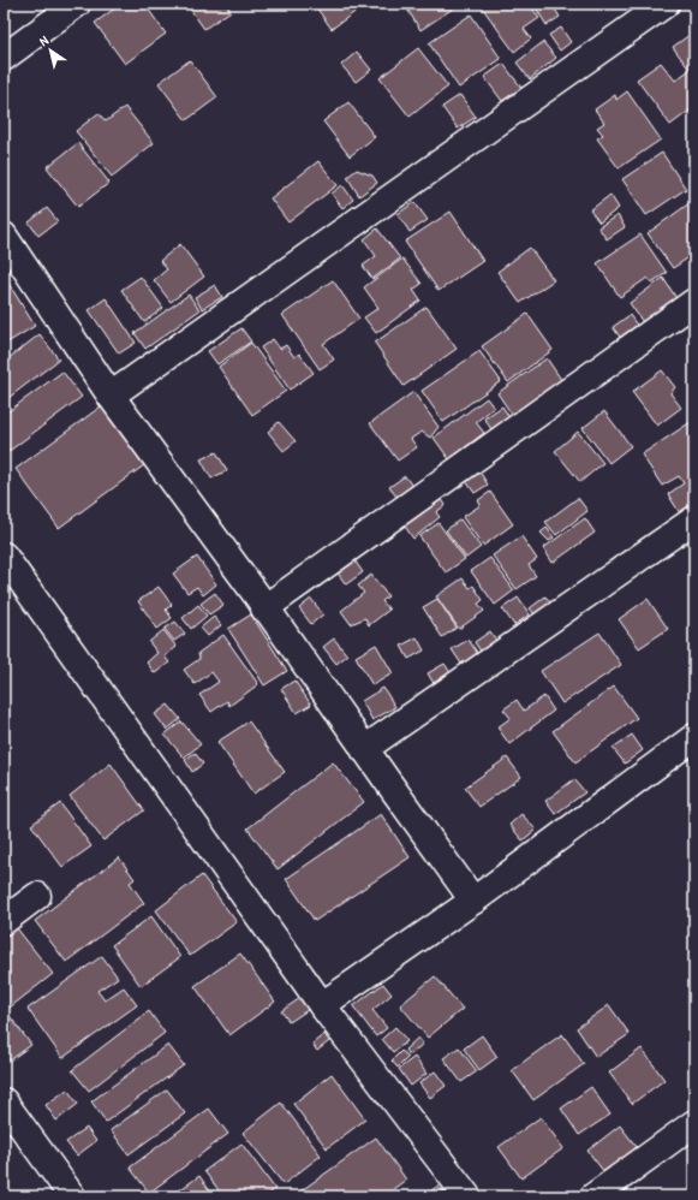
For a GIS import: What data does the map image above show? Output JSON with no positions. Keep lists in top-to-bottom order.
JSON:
{
  "north": "top left"
}
